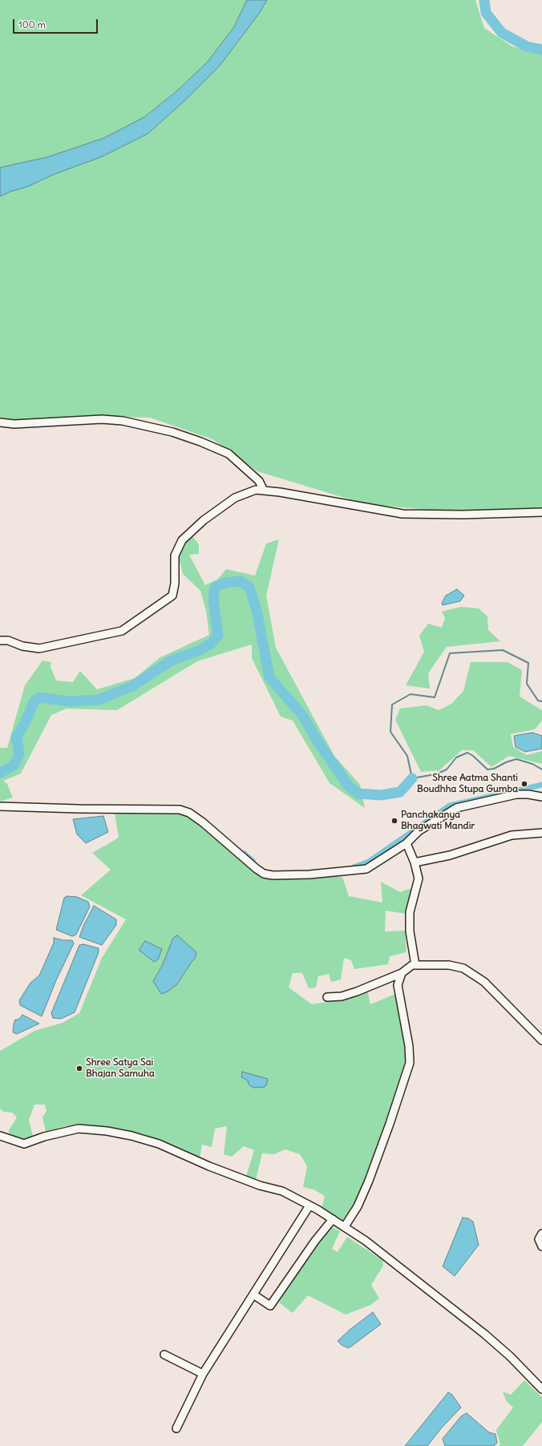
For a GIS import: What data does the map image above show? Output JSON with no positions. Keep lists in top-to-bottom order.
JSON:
{
  "places": ["Shree Aatma Shanti Boudhha Stupa Gumba", "Panchakanya Bhagwati Mandir", "Shree Satya Sai Bhajan Samuha"],
  "scale_bar": "100 m"
}
